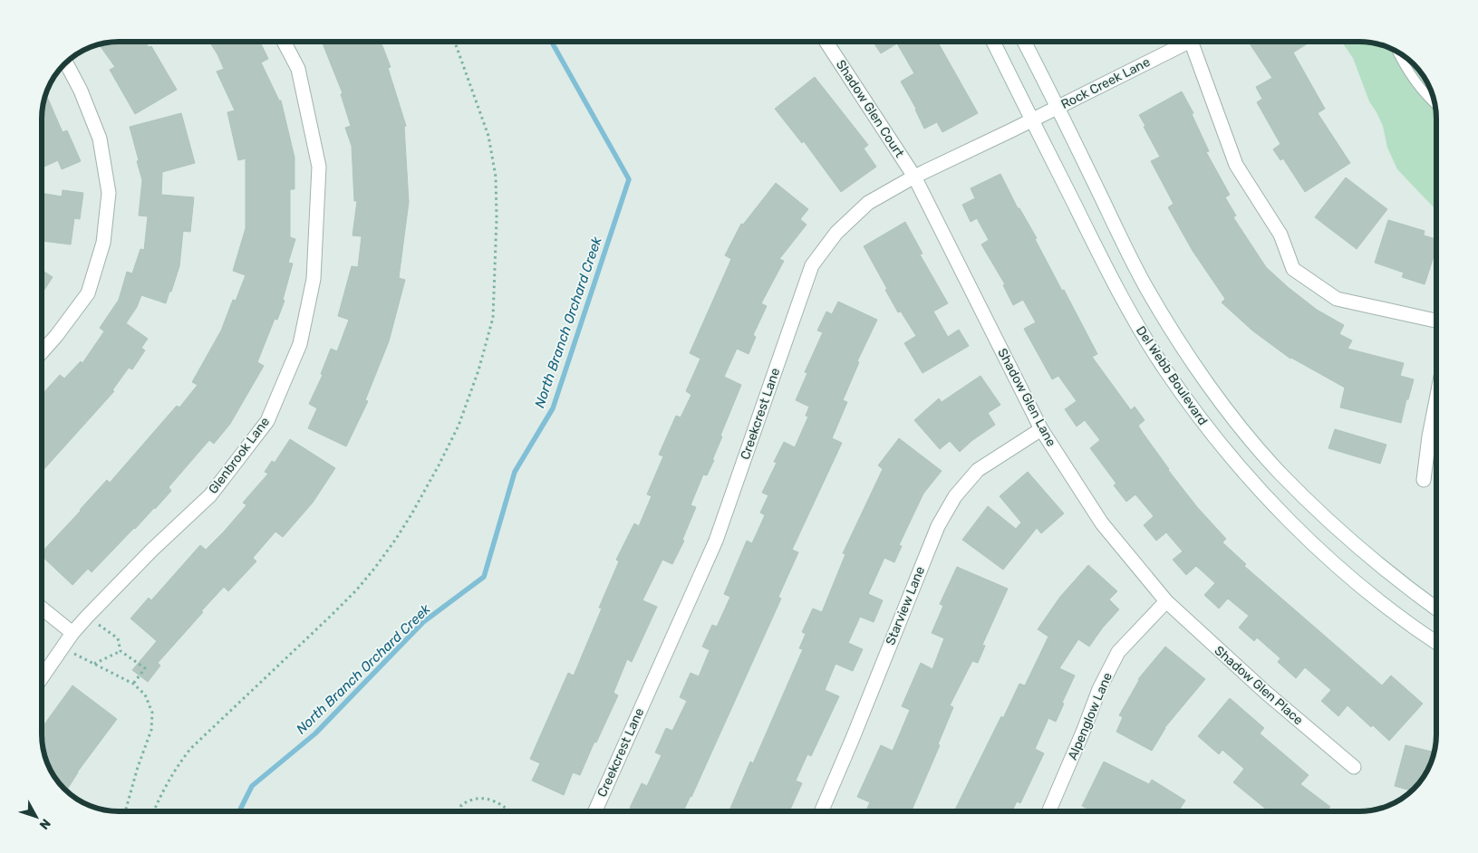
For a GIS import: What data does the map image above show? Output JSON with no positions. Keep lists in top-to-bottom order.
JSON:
{
  "streets": {
    "street": [
      "Rock Creek Lane",
      "Shadow Glen Court",
      "Del Webb Boulevard",
      "Shadow Glen Lane",
      "Creekcrest Lane",
      "Glenbrook Lane",
      "Starview Lane",
      "Shadow Glen Place",
      "Alpenglow Lane"
    ]
  },
  "crossings": [
    ["Rock Creek Lane", "Del Webb Boulevard"],
    ["Rock Creek Lane", "Creekcrest Lane"],
    ["Shadow Glen Court", "Shadow Glen Lane"],
    ["Shadow Glen Court", "Creekcrest Lane"],
    ["Del Webb Boulevard", "Creekcrest Lane"],
    ["Shadow Glen Lane", "Creekcrest Lane"],
    ["Shadow Glen Lane", "Starview Lane"],
    ["Shadow Glen Lane", "Shadow Glen Place"],
    ["Shadow Glen Lane", "Alpenglow Lane"],
    ["Shadow Glen Place", "Alpenglow Lane"]
  ],
  "water": ["North Branch Orchard Creek"],
  "north": "bottom right"
}
